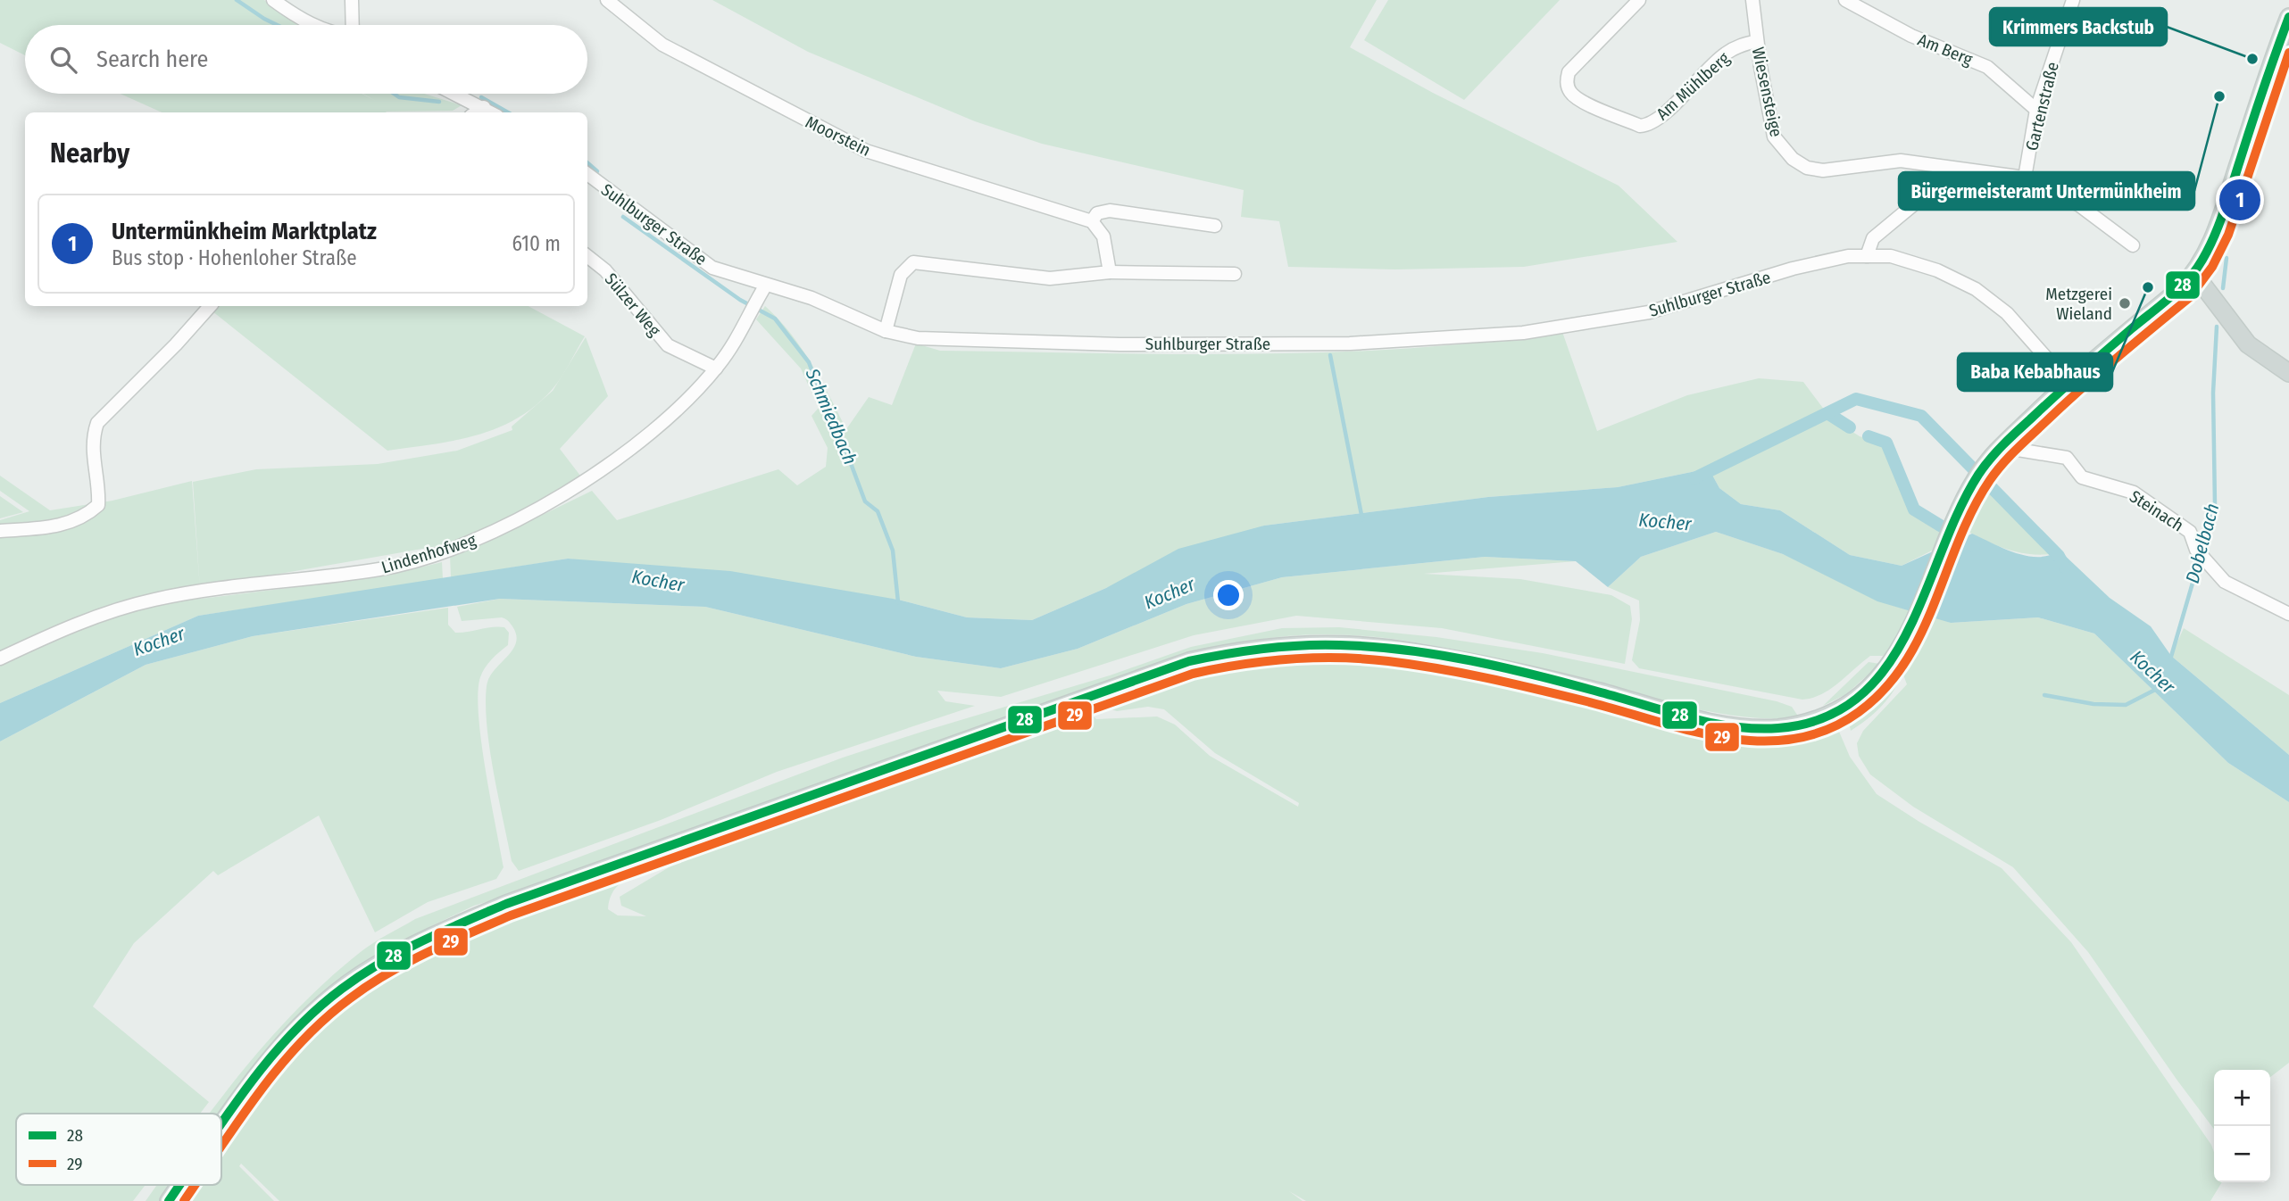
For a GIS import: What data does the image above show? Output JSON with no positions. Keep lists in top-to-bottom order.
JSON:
{
  "streets": {
    "street": [
      "Am Berg",
      "Am Mühlberg",
      "Wiesensteige",
      "Gartenstraße",
      "Moorstein",
      "Suhlburger Straße",
      "Sülzer Weg",
      "Steinach",
      "Lindenhofweg"
    ]
  },
  "crossings": [
    ["Am Berg", "Gartenstraße"],
    ["Am Mühlberg", "Wiesensteige"],
    ["Suhlburger Straße", "Lindenhofweg"],
    ["Sülzer Weg", "Lindenhofweg"]
  ],
  "water": ["Schmiedbach", "Kocher", "Dobelbach"],
  "places": [
    "Krimmers Backstub",
    "Bürgermeisteramt Untermünkheim",
    "Baba Kebabhaus",
    "Metzgerei Wieland"
  ],
  "lines": ["transit line 28", "transit line 29"],
  "legend": ["28", "29"],
  "page": {
    "search": "Search here",
    "heading": "Nearby",
    "pins": "1",
    "list": [
      {
        "mark": "1",
        "name": "Untermünkheim Marktplatz",
        "note": "Bus stop · Hohenloher Straße",
        "value": "610 m"
      }
    ],
    "map_buttons": ["+", "−"]
  }
}
